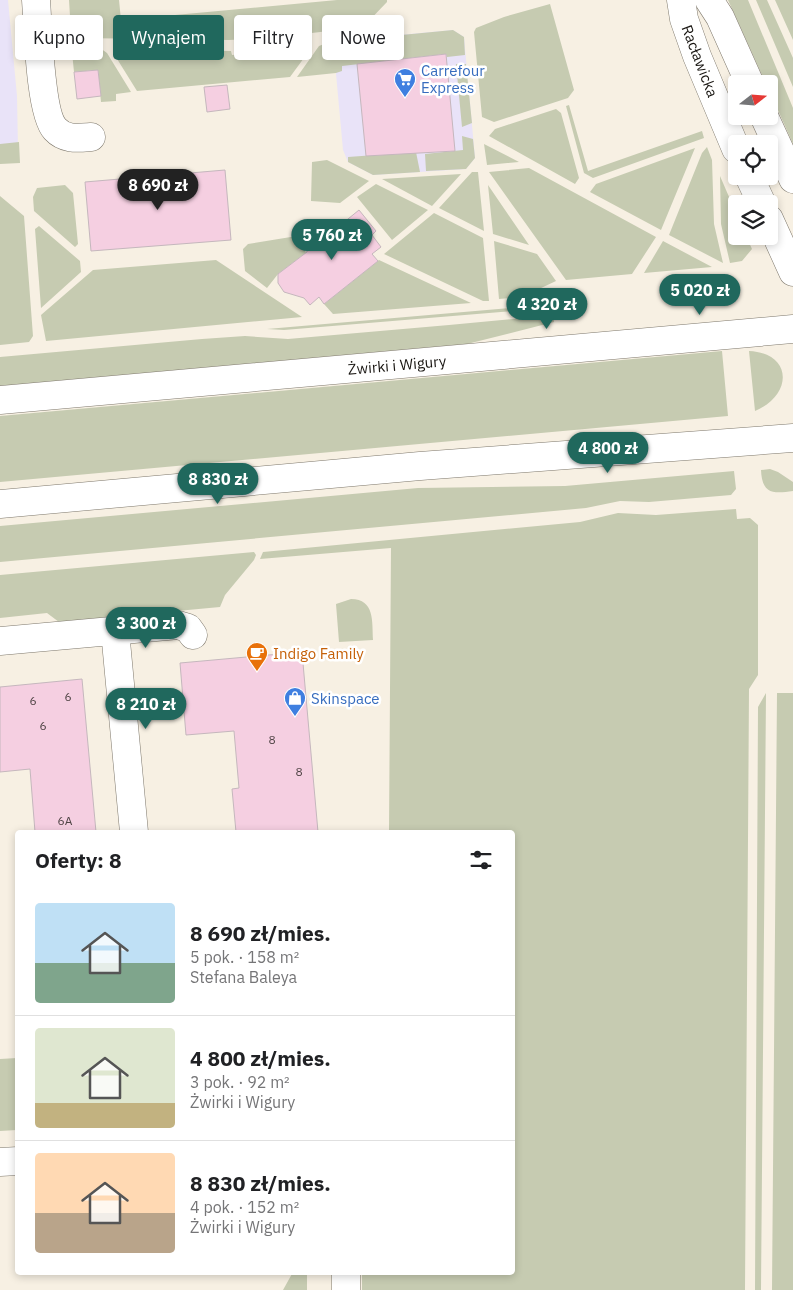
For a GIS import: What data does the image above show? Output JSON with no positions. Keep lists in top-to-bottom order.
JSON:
{
  "streets": {
    "main road": ["Racławicka", "Żwirki i Wigury"]
  },
  "places": {
    "supermarket": ["Carrefour Express"],
    "cafe": ["Indigo Family"],
    "shop": ["Skinspace"]
  },
  "house_numbers": [
    "6",
    "6",
    "6",
    "8",
    "8",
    "6A"
  ],
  "north": "right",
  "page": {
    "chip": [
      "Kupno",
      "Wynajem",
      "Filtry",
      "Nowe"
    ],
    "price": [
      "8 690 zł",
      "5 760 zł",
      "5 020 zł",
      "4 320 zł",
      "4 800 zł",
      "8 830 zł",
      "3 300 zł",
      "8 210 zł"
    ],
    "heading": "Oferty: 8",
    "list": [
      {
        "name": "8 690 zł/mies.",
        "note": "5 pok. · 158 m² · Stefana Baleya"
      },
      {
        "name": "4 800 zł/mies.",
        "note": "3 pok. · 92 m² · Żwirki i Wigury"
      },
      {
        "name": "8 830 zł/mies.",
        "note": "4 pok. · 152 m² · Żwirki i Wigury"
      }
    ]
  }
}
